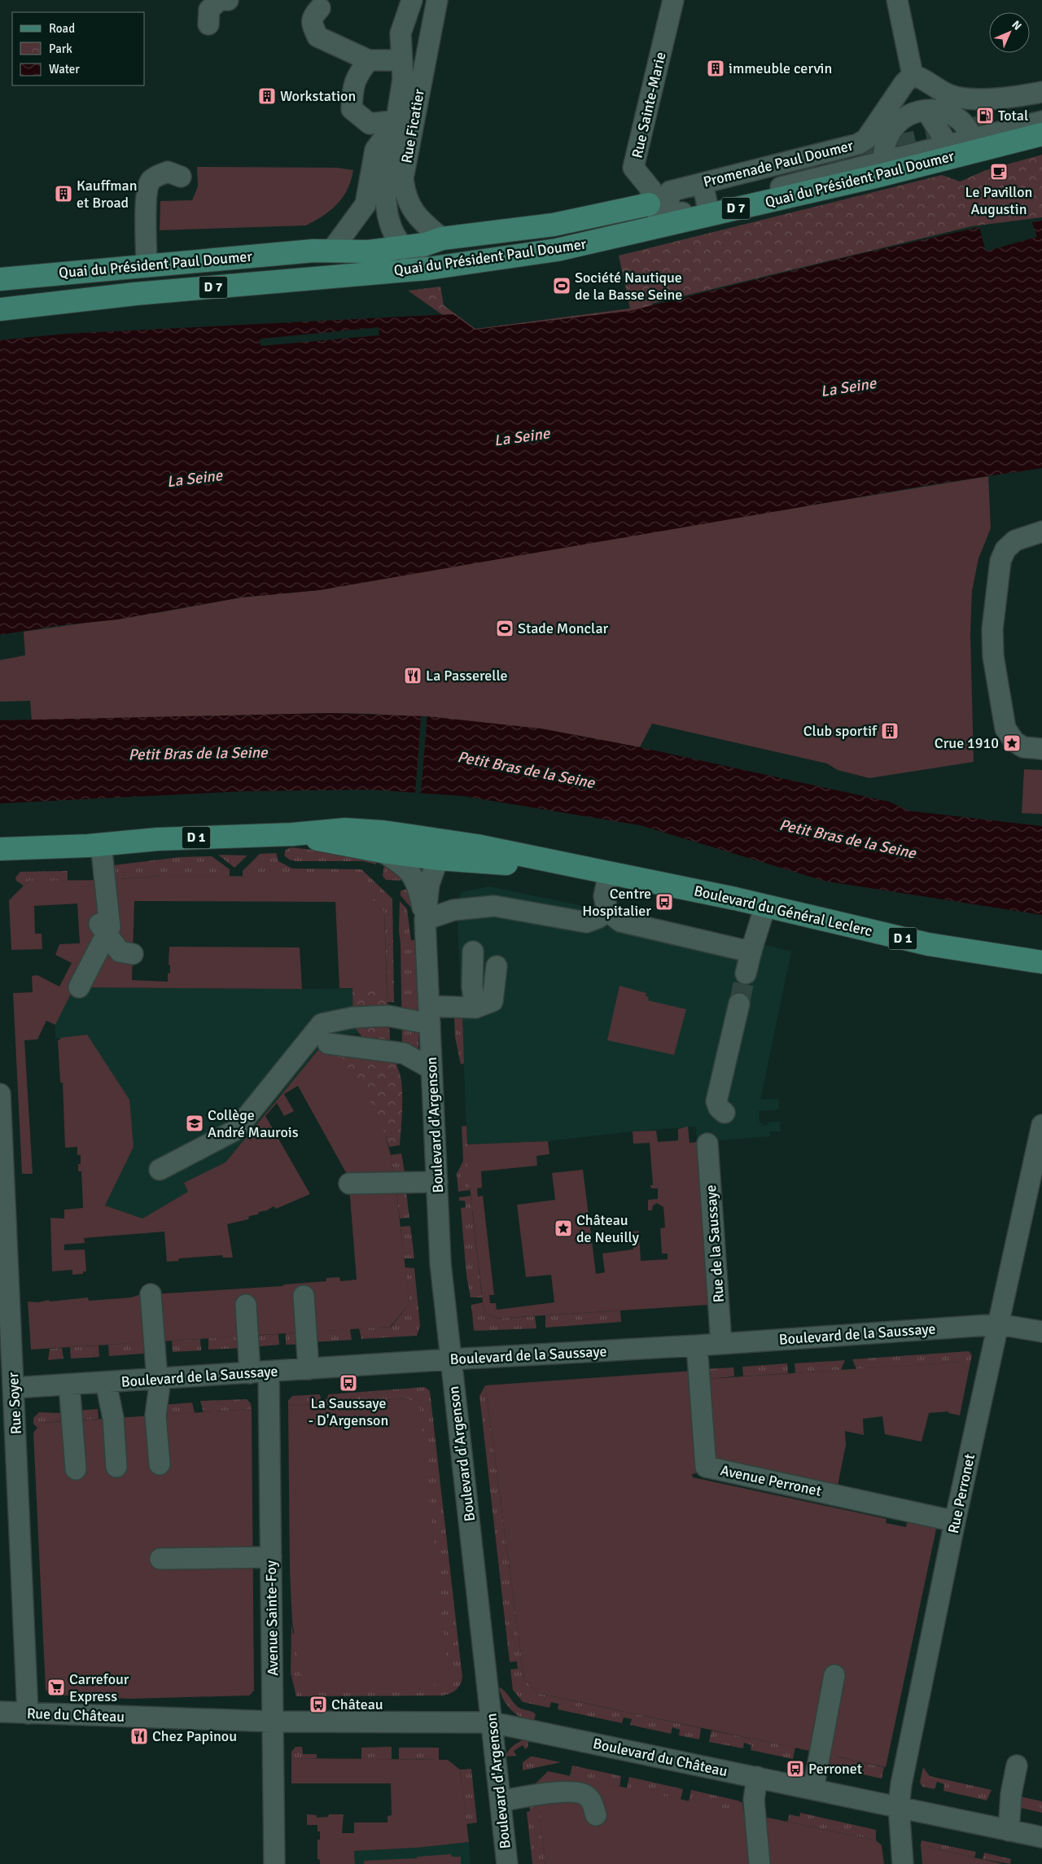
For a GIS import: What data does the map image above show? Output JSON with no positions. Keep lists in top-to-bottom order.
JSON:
{
  "streets": {
    "main road": [
      "Quai du Président Paul Doumer",
      "D 7",
      "D 1",
      "Boulevard du Général Leclerc"
    ],
    "street": [
      "Rue Sainte-Marie",
      "Rue Ficatier",
      "Promenade Paul Doumer",
      "Boulevard d'Argenson",
      "Rue de la Saussaye",
      "Boulevard de la Saussaye",
      "Rue Soyer",
      "Avenue Perronet",
      "Rue Perronet",
      "Avenue Sainte-Foy",
      "Rue du Château",
      "Boulevard du Château"
    ]
  },
  "crossings": [
    ["Rue Sainte-Marie", "Quai du Président Paul Doumer"],
    ["Rue Ficatier", "Quai du Président Paul Doumer"],
    ["Boulevard du Général Leclerc", "Boulevard d'Argenson"],
    ["Boulevard d'Argenson", "Boulevard de la Saussaye"],
    ["Boulevard d'Argenson", "Boulevard du Château"],
    ["Rue de la Saussaye", "Boulevard de la Saussaye"],
    ["Boulevard de la Saussaye", "Rue Soyer"],
    ["Boulevard de la Saussaye", "Avenue Perronet"],
    ["Boulevard de la Saussaye", "Rue Perronet"],
    ["Boulevard de la Saussaye", "Avenue Sainte-Foy"],
    ["Rue Soyer", "Rue du Château"],
    ["Avenue Perronet", "Rue Perronet"],
    ["Rue Perronet", "Boulevard du Château"],
    ["Avenue Sainte-Foy", "Rue du Château"],
    ["Avenue Sainte-Foy", "Boulevard du Château"],
    ["Rue du Château", "Boulevard du Château"]
  ],
  "water": ["La Seine", "Petit Bras de la Seine"],
  "places": {
    "building": [
      "immeuble cervin",
      "Workstation",
      "Kauffman et Broad",
      "Club sportif"
    ],
    "fuel station": ["Total"],
    "cafe": ["Le Pavillon Augustin"],
    "sports": ["Société Nautique de la Basse Seine", "Stade Monclar"],
    "restaurant": ["La Passerelle", "Chez Papinou"],
    "place": ["Crue 1910", "Château de Neuilly"],
    "bus stop": [
      "Centre Hospitalier",
      "La Saussaye - D'Argenson",
      "Château",
      "Perronet"
    ],
    "school or university": ["Collège André Maurois"],
    "supermarket": ["Carrefour Express"]
  },
  "legend": ["Road", "Park", "Water"],
  "north": "top right"
}
